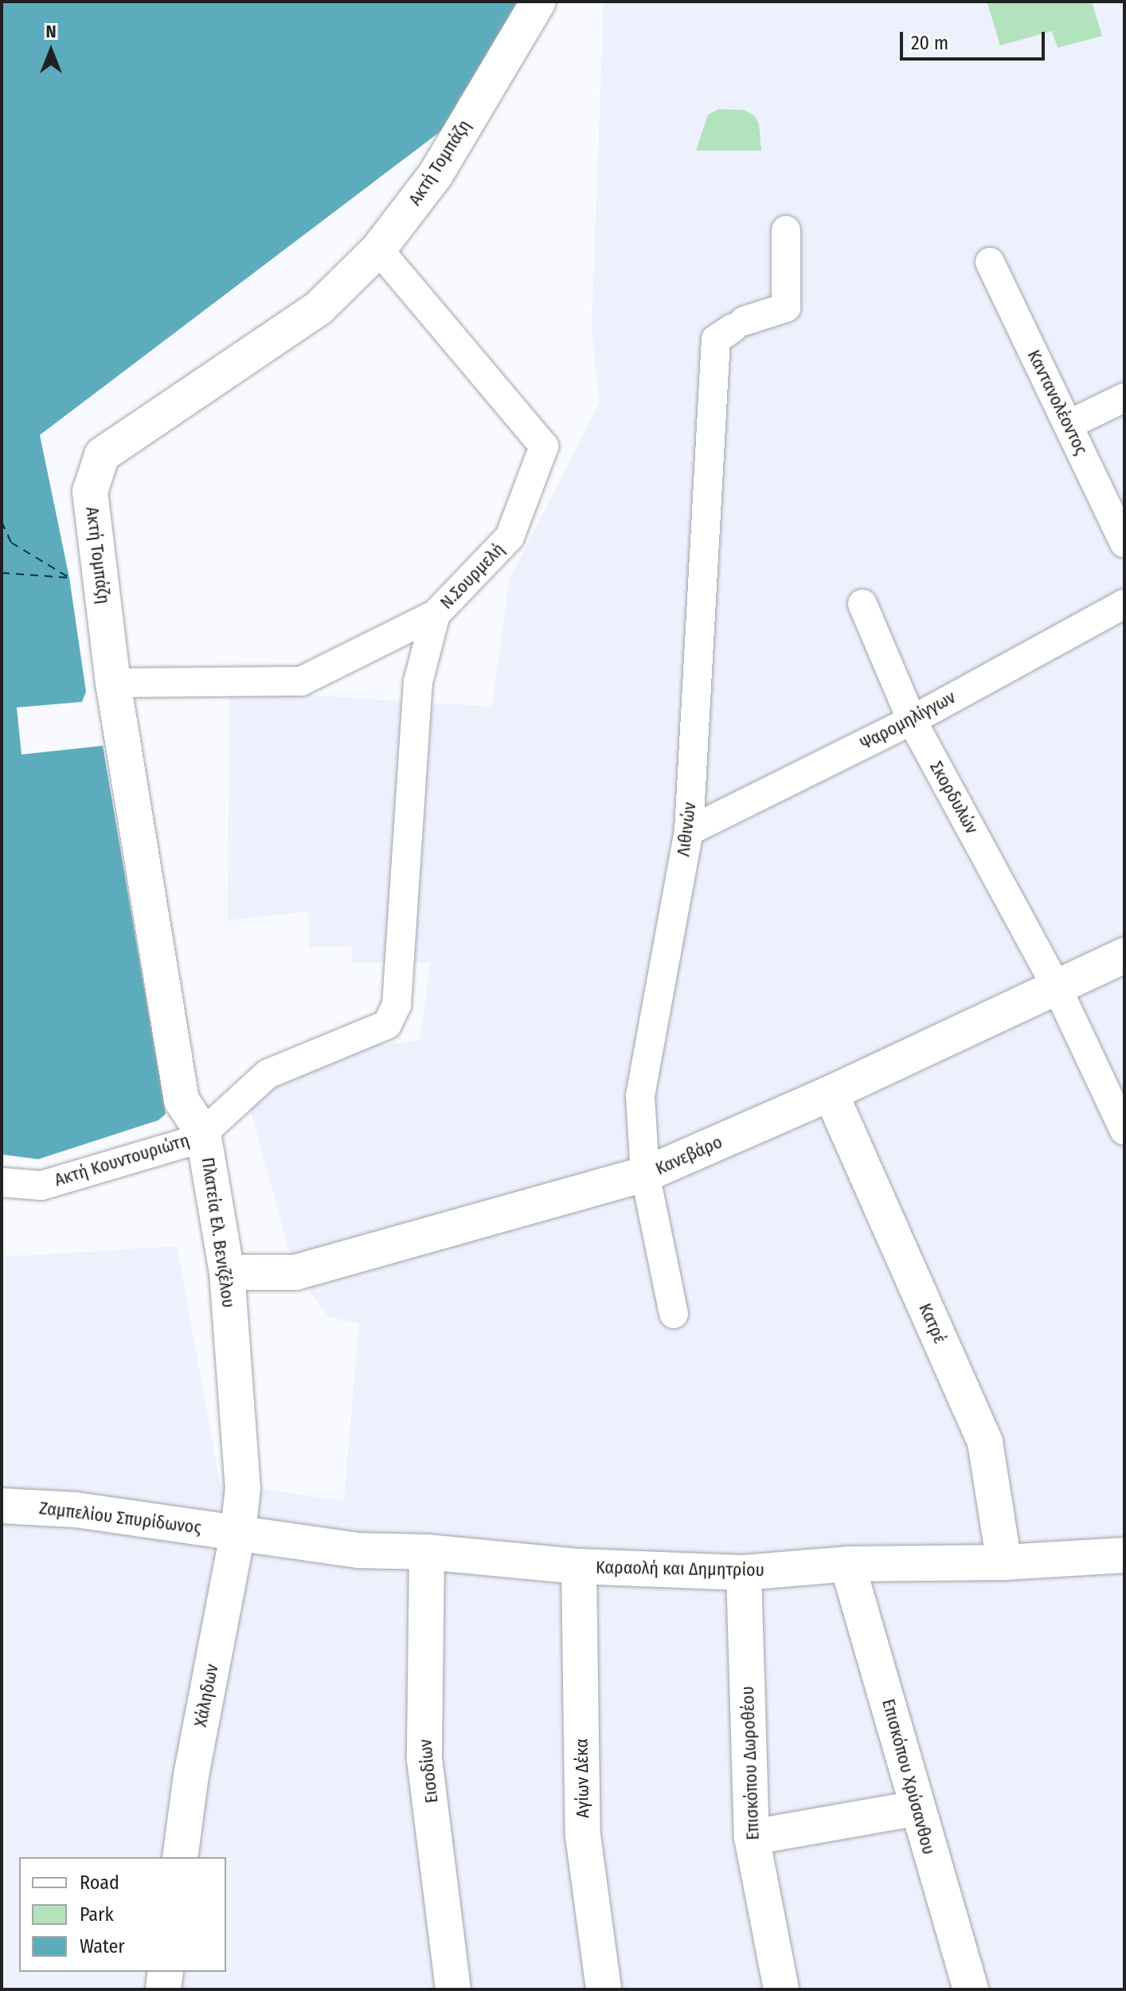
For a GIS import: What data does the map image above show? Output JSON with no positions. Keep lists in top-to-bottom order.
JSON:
{
  "streets": {
    "street": [
      "Ακτή Τομπάζη",
      "Κανεβάρο",
      "Πλατεία Ελ. Βενιζέλου",
      "Κατρέ",
      "Ζαμπελίου Σπυρίδωνος",
      "Καραολή και Δημητρίου",
      "Χάληδων",
      "Επισκόπου Δωροθέου",
      "Εισοδίων",
      "Επισκόπου Χρύσανθου",
      "Αγίων Δέκα"
    ],
    "lane": [
      "Καντανολέοντος",
      "Ν.Σουρμελή",
      "Ψαρομηλίγγων",
      "Σκορδυλών",
      "Λιθινών",
      "Ακτή Κουντουριώτη"
    ]
  },
  "crossings": [
    ["Ακτή Τομπάζη", "Ν.Σουρμελή"],
    ["Ακτή Τομπάζη", "Ακτή Κουντουριώτη"],
    ["Ακτή Τομπάζη", "Πλατεία Ελ. Βενιζέλου"],
    ["Ν.Σουρμελή", "Πλατεία Ελ. Βενιζέλου"],
    ["Ψαρομηλίγγων", "Σκορδυλών"],
    ["Ψαρομηλίγγων", "Λιθινών"],
    ["Σκορδυλών", "Κανεβάρο"],
    ["Λιθινών", "Κανεβάρο"],
    ["Κανεβάρο", "Πλατεία Ελ. Βενιζέλου"],
    ["Κανεβάρο", "Κατρέ"],
    ["Ακτή Κουντουριώτη", "Πλατεία Ελ. Βενιζέλου"],
    ["Πλατεία Ελ. Βενιζέλου", "Ζαμπελίου Σπυρίδωνος"],
    ["Πλατεία Ελ. Βενιζέλου", "Καραολή και Δημητρίου"],
    ["Πλατεία Ελ. Βενιζέλου", "Χάληδων"],
    ["Κατρέ", "Καραολή και Δημητρίου"],
    ["Ζαμπελίου Σπυρίδωνος", "Καραολή και Δημητρίου"],
    ["Ζαμπελίου Σπυρίδωνος", "Χάληδων"],
    ["Καραολή και Δημητρίου", "Χάληδων"],
    ["Καραολή και Δημητρίου", "Επισκόπου Δωροθέου"],
    ["Καραολή και Δημητρίου", "Εισοδίων"],
    ["Καραολή και Δημητρίου", "Επισκόπου Χρύσανθου"],
    ["Καραολή και Δημητρίου", "Αγίων Δέκα"]
  ],
  "legend": ["Road", "Park", "Water"],
  "scale_bar": "20 m",
  "north": "top"
}
